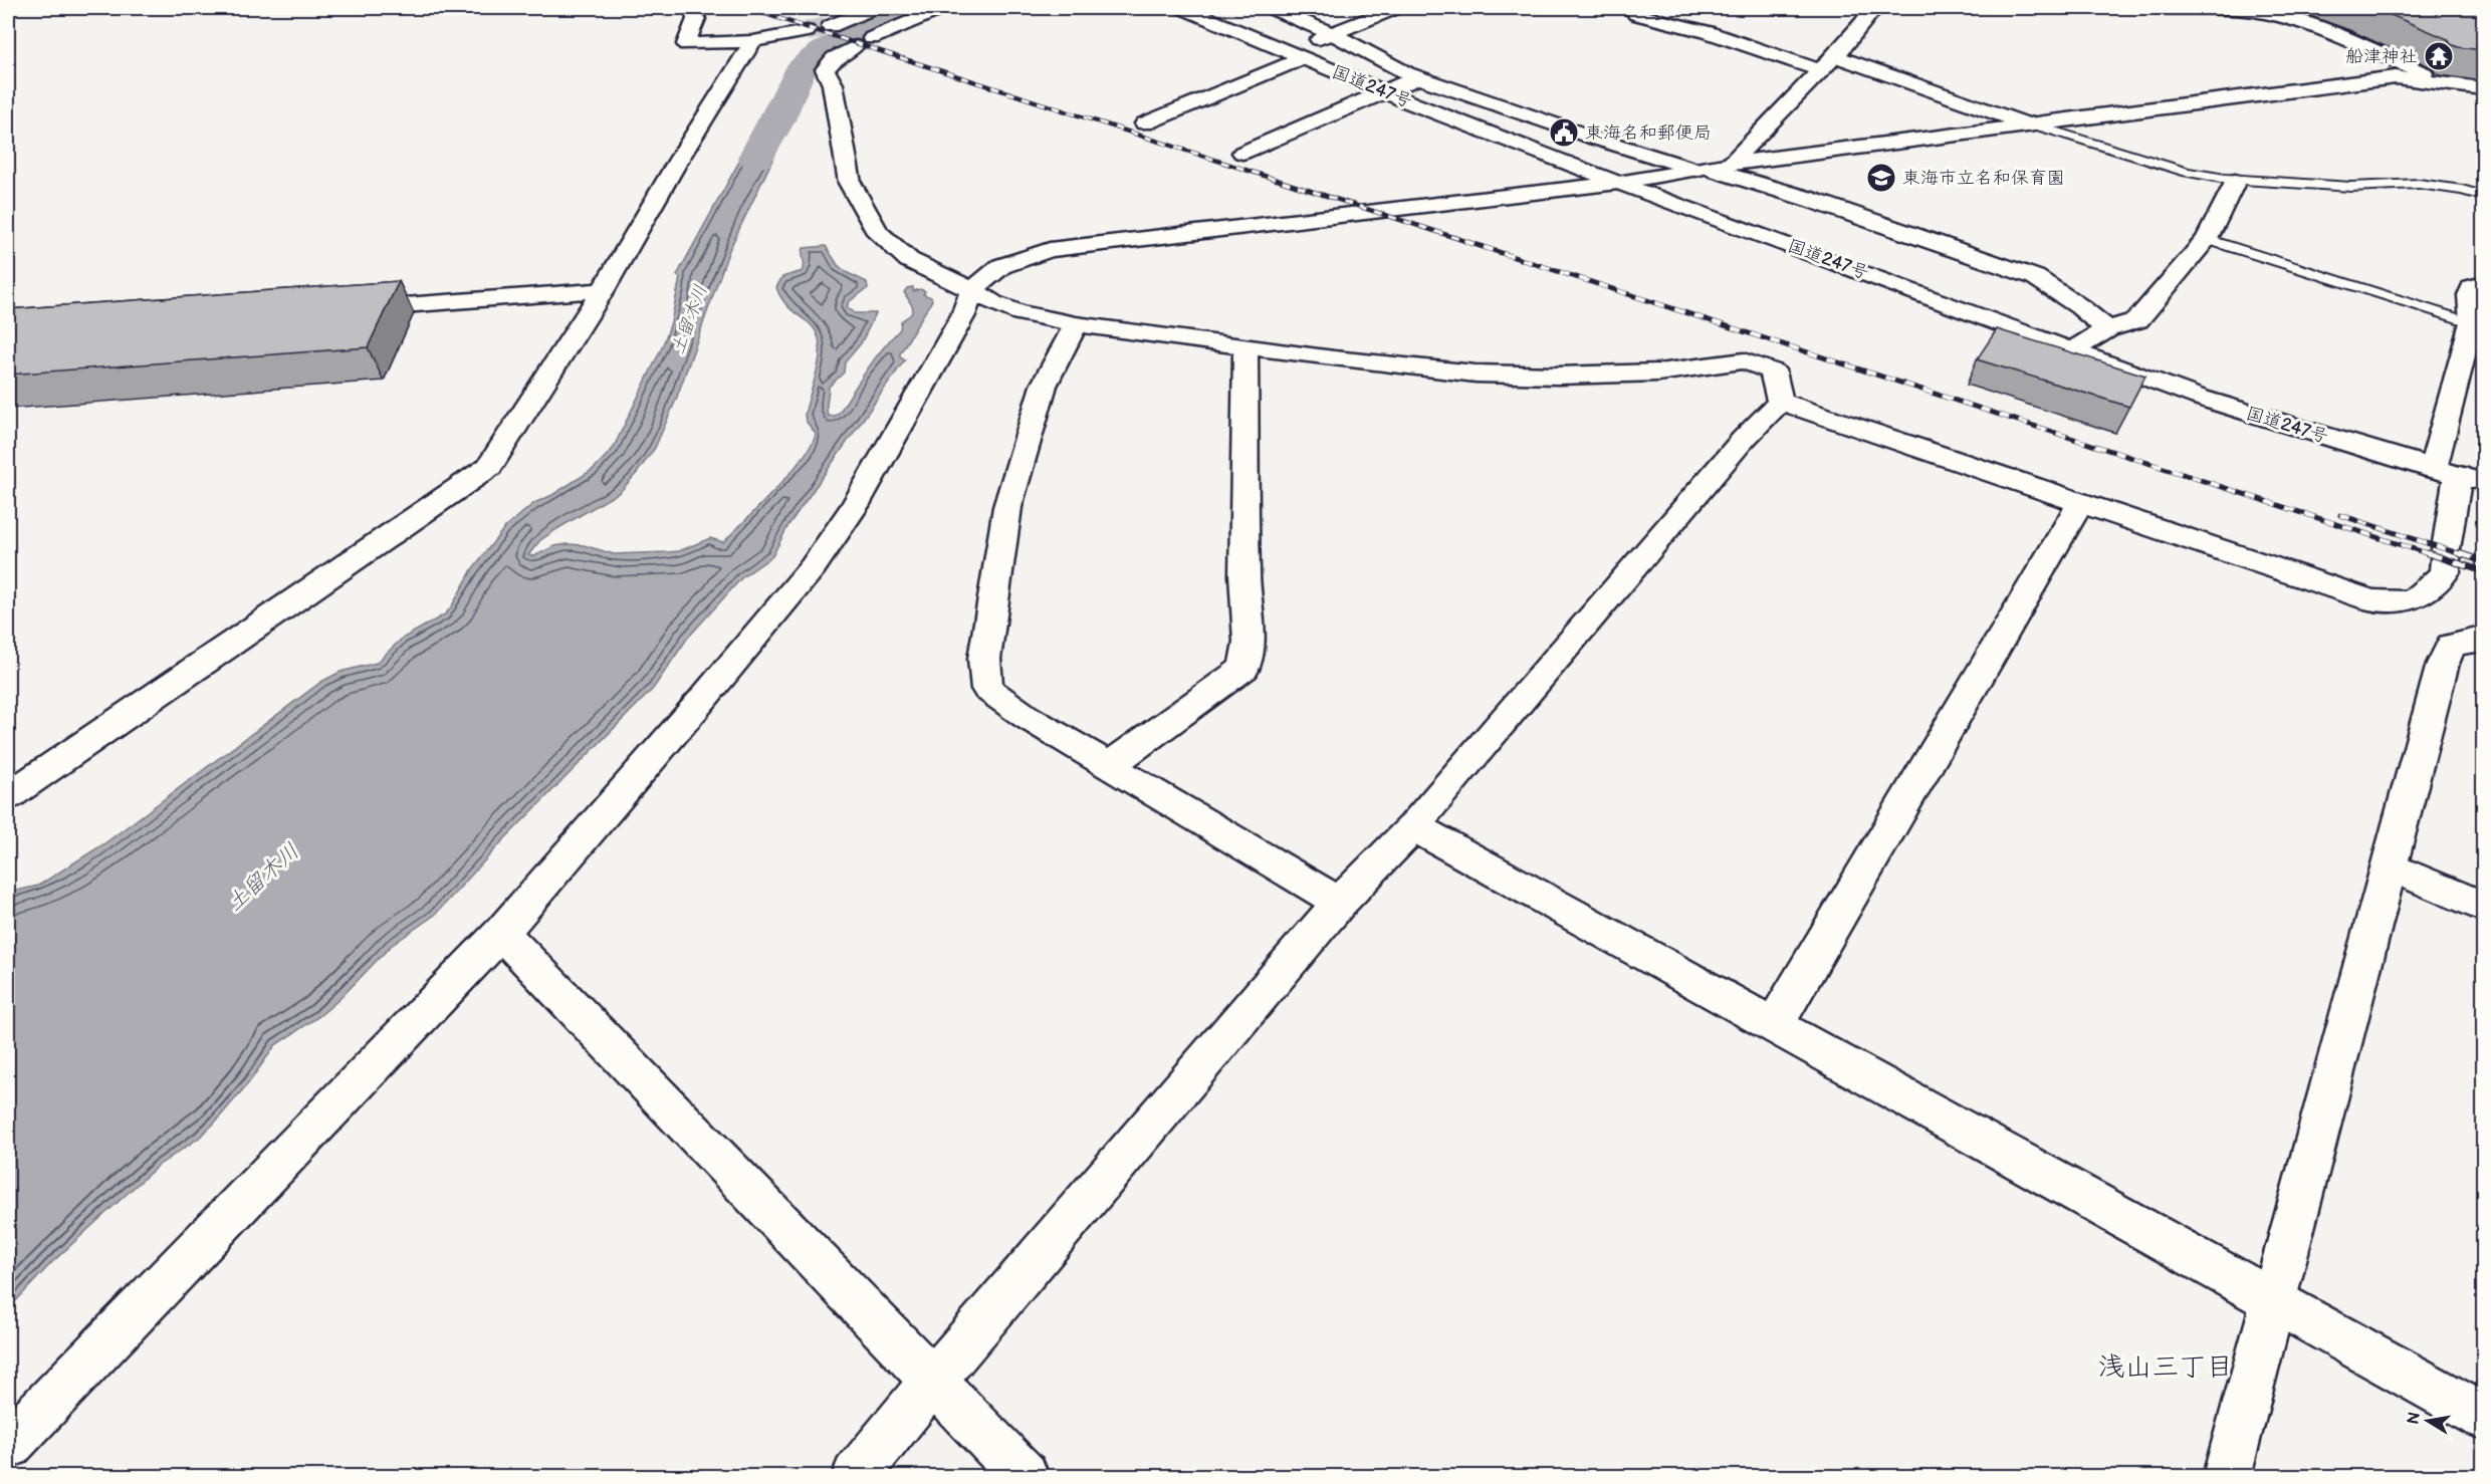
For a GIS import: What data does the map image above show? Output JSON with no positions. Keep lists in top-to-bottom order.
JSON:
{
  "streets": {
    "main road": ["国道247号"]
  },
  "districts": ["浅山三丁目"],
  "water": ["土留木川"],
  "places": {
    "temple": ["船津神社"],
    "public building": ["東海名和郵便局"],
    "school or university": ["東海市立名和保育園"]
  },
  "north": "left"
}
